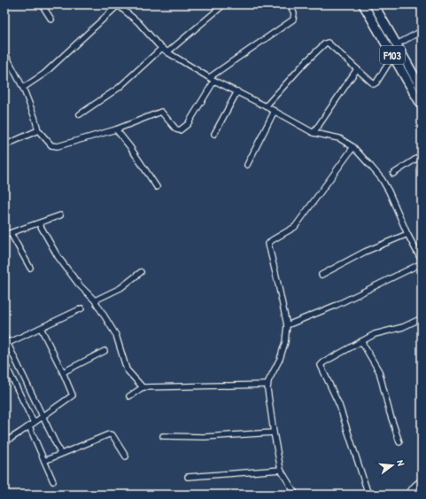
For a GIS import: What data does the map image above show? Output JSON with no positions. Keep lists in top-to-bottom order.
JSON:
{
  "streets": {
    "main road": ["F103"]
  },
  "north": "right"
}
